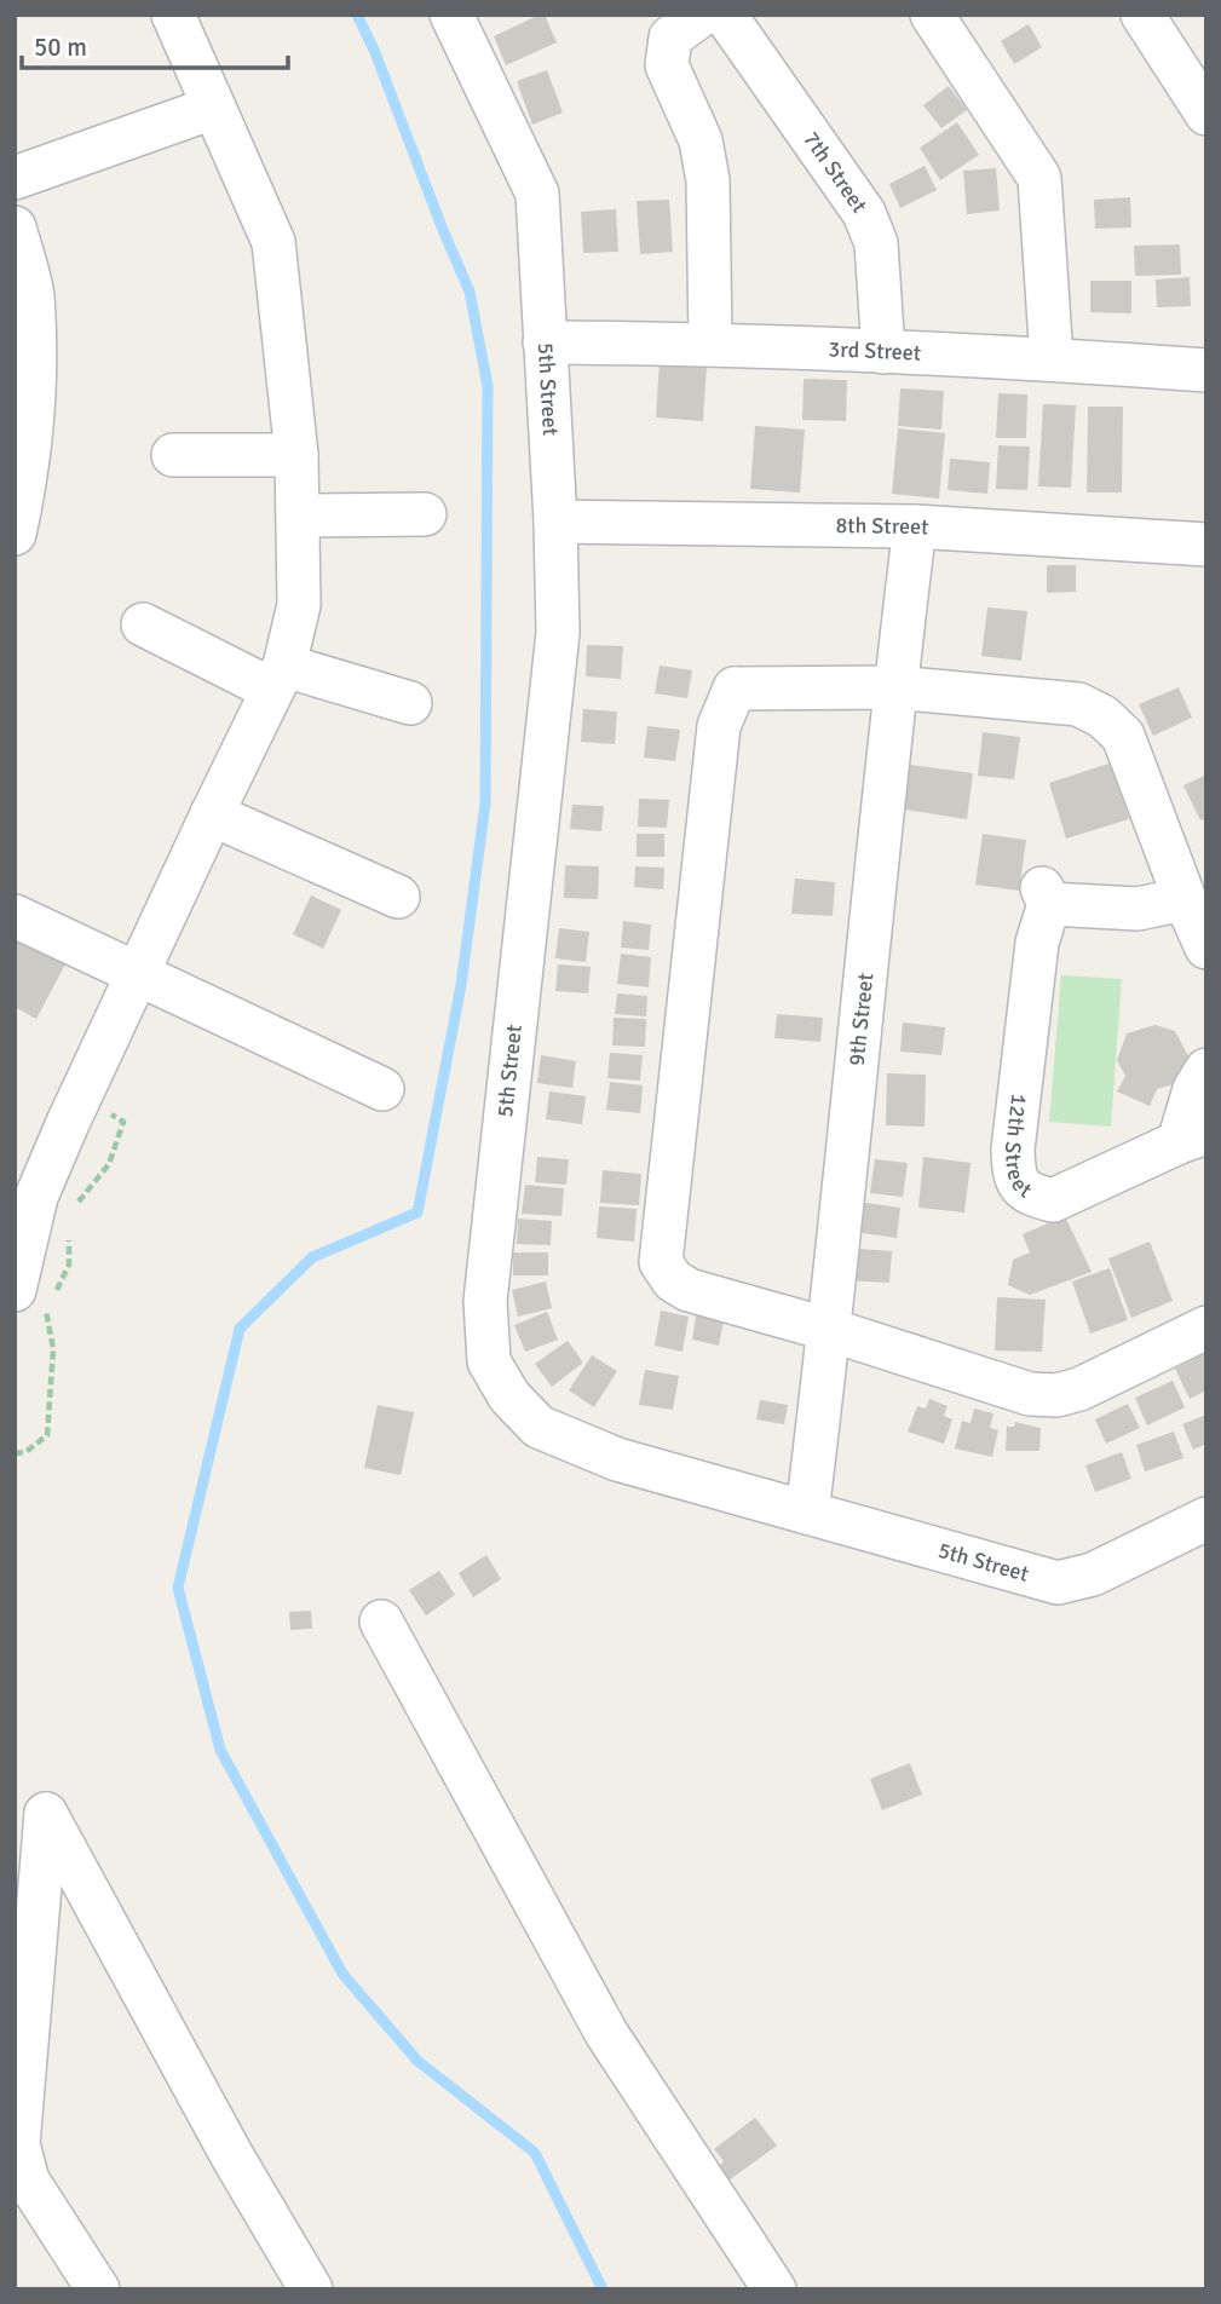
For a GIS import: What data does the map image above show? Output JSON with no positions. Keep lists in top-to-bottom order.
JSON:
{
  "streets": {
    "street": [
      "7th Street",
      "3rd Street",
      "5th Street",
      "8th Street",
      "9th Street",
      "12th Street"
    ]
  },
  "crossings": [
    ["7th Street", "3rd Street"],
    ["3rd Street", "5th Street"],
    ["5th Street", "8th Street"],
    ["5th Street", "9th Street"],
    ["8th Street", "9th Street"]
  ],
  "scale_bar": "50 m"
}
